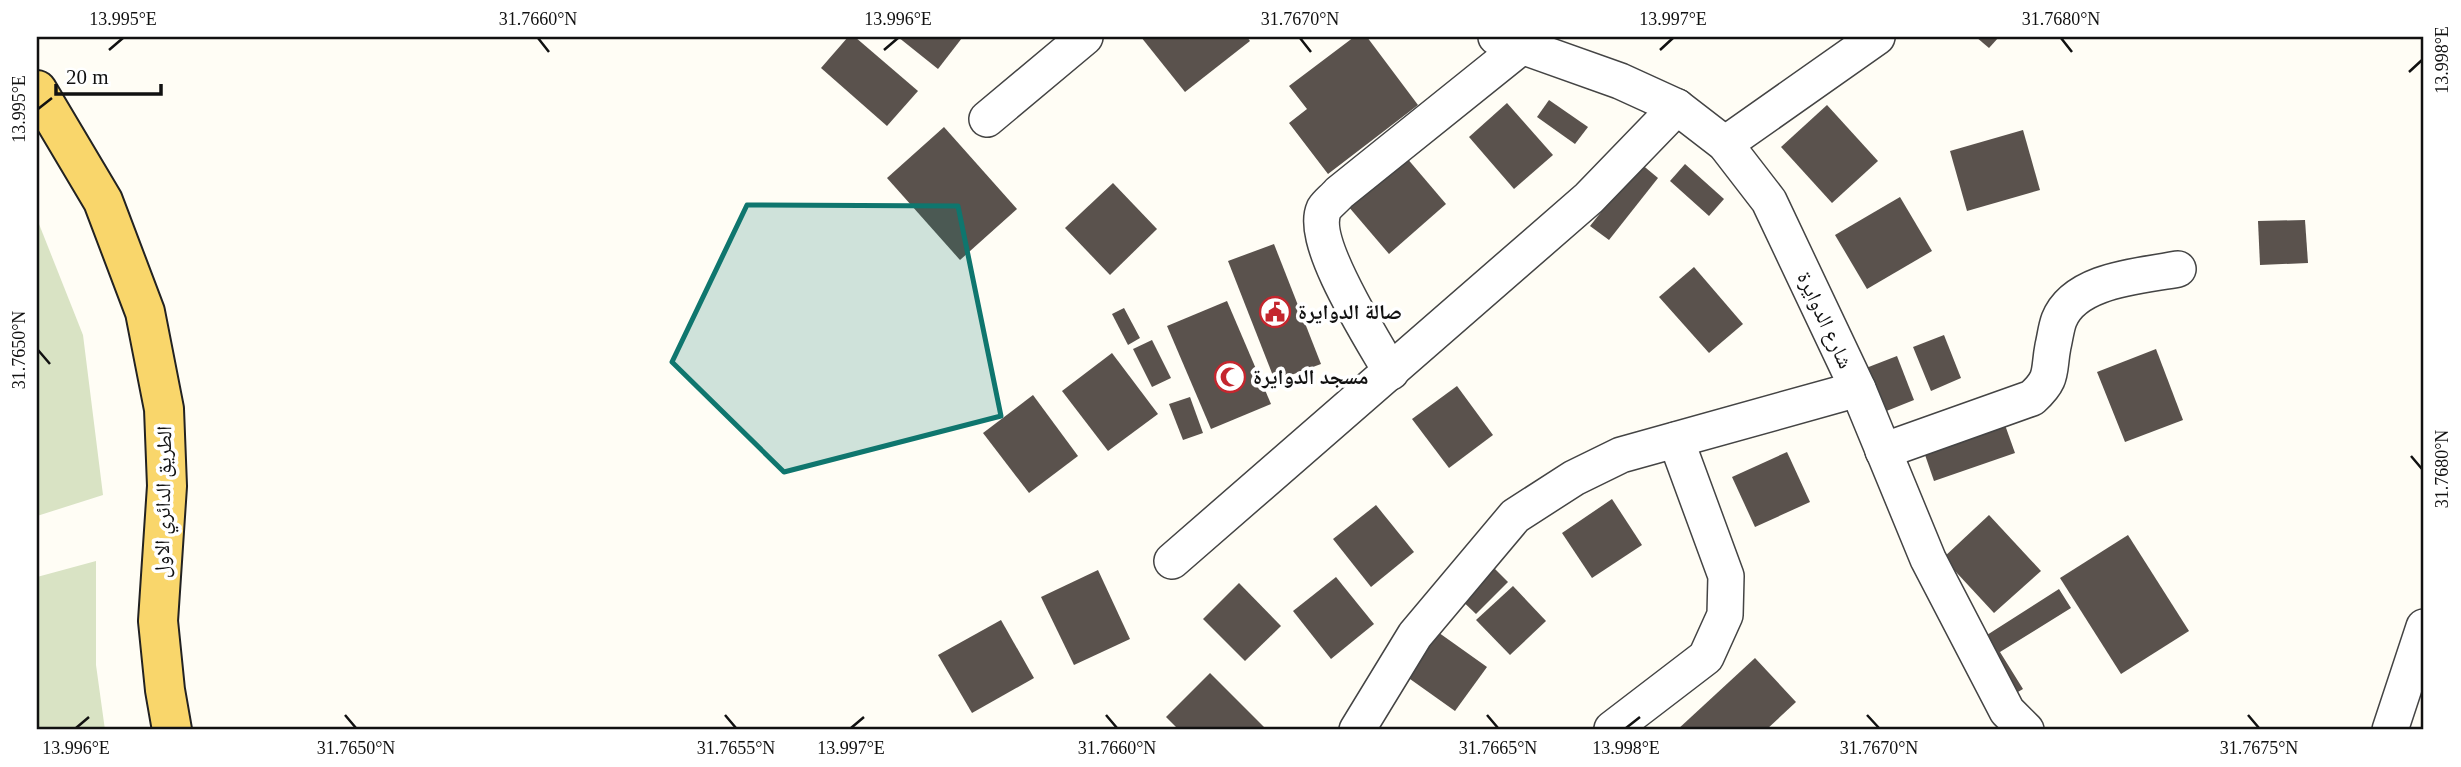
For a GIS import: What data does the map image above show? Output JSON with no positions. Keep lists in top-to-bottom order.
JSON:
{
  "streets": {
    "main road": ["الطريق الدائري الاول"],
    "street": ["شارع الدوايرة"]
  },
  "places": {
    "public building": ["صالة الدوايرة"],
    "mosque": ["مسجد الدوايرة"]
  },
  "scale_bar": "20 m",
  "coordinates": [
    "13.995°E",
    "31.7660°N",
    "13.996°E",
    "31.7670°N",
    "13.997°E",
    "31.7680°N",
    "13.998°E",
    "31.7650°N",
    "31.7655°N",
    "31.7665°N",
    "31.7675°N"
  ]
}
